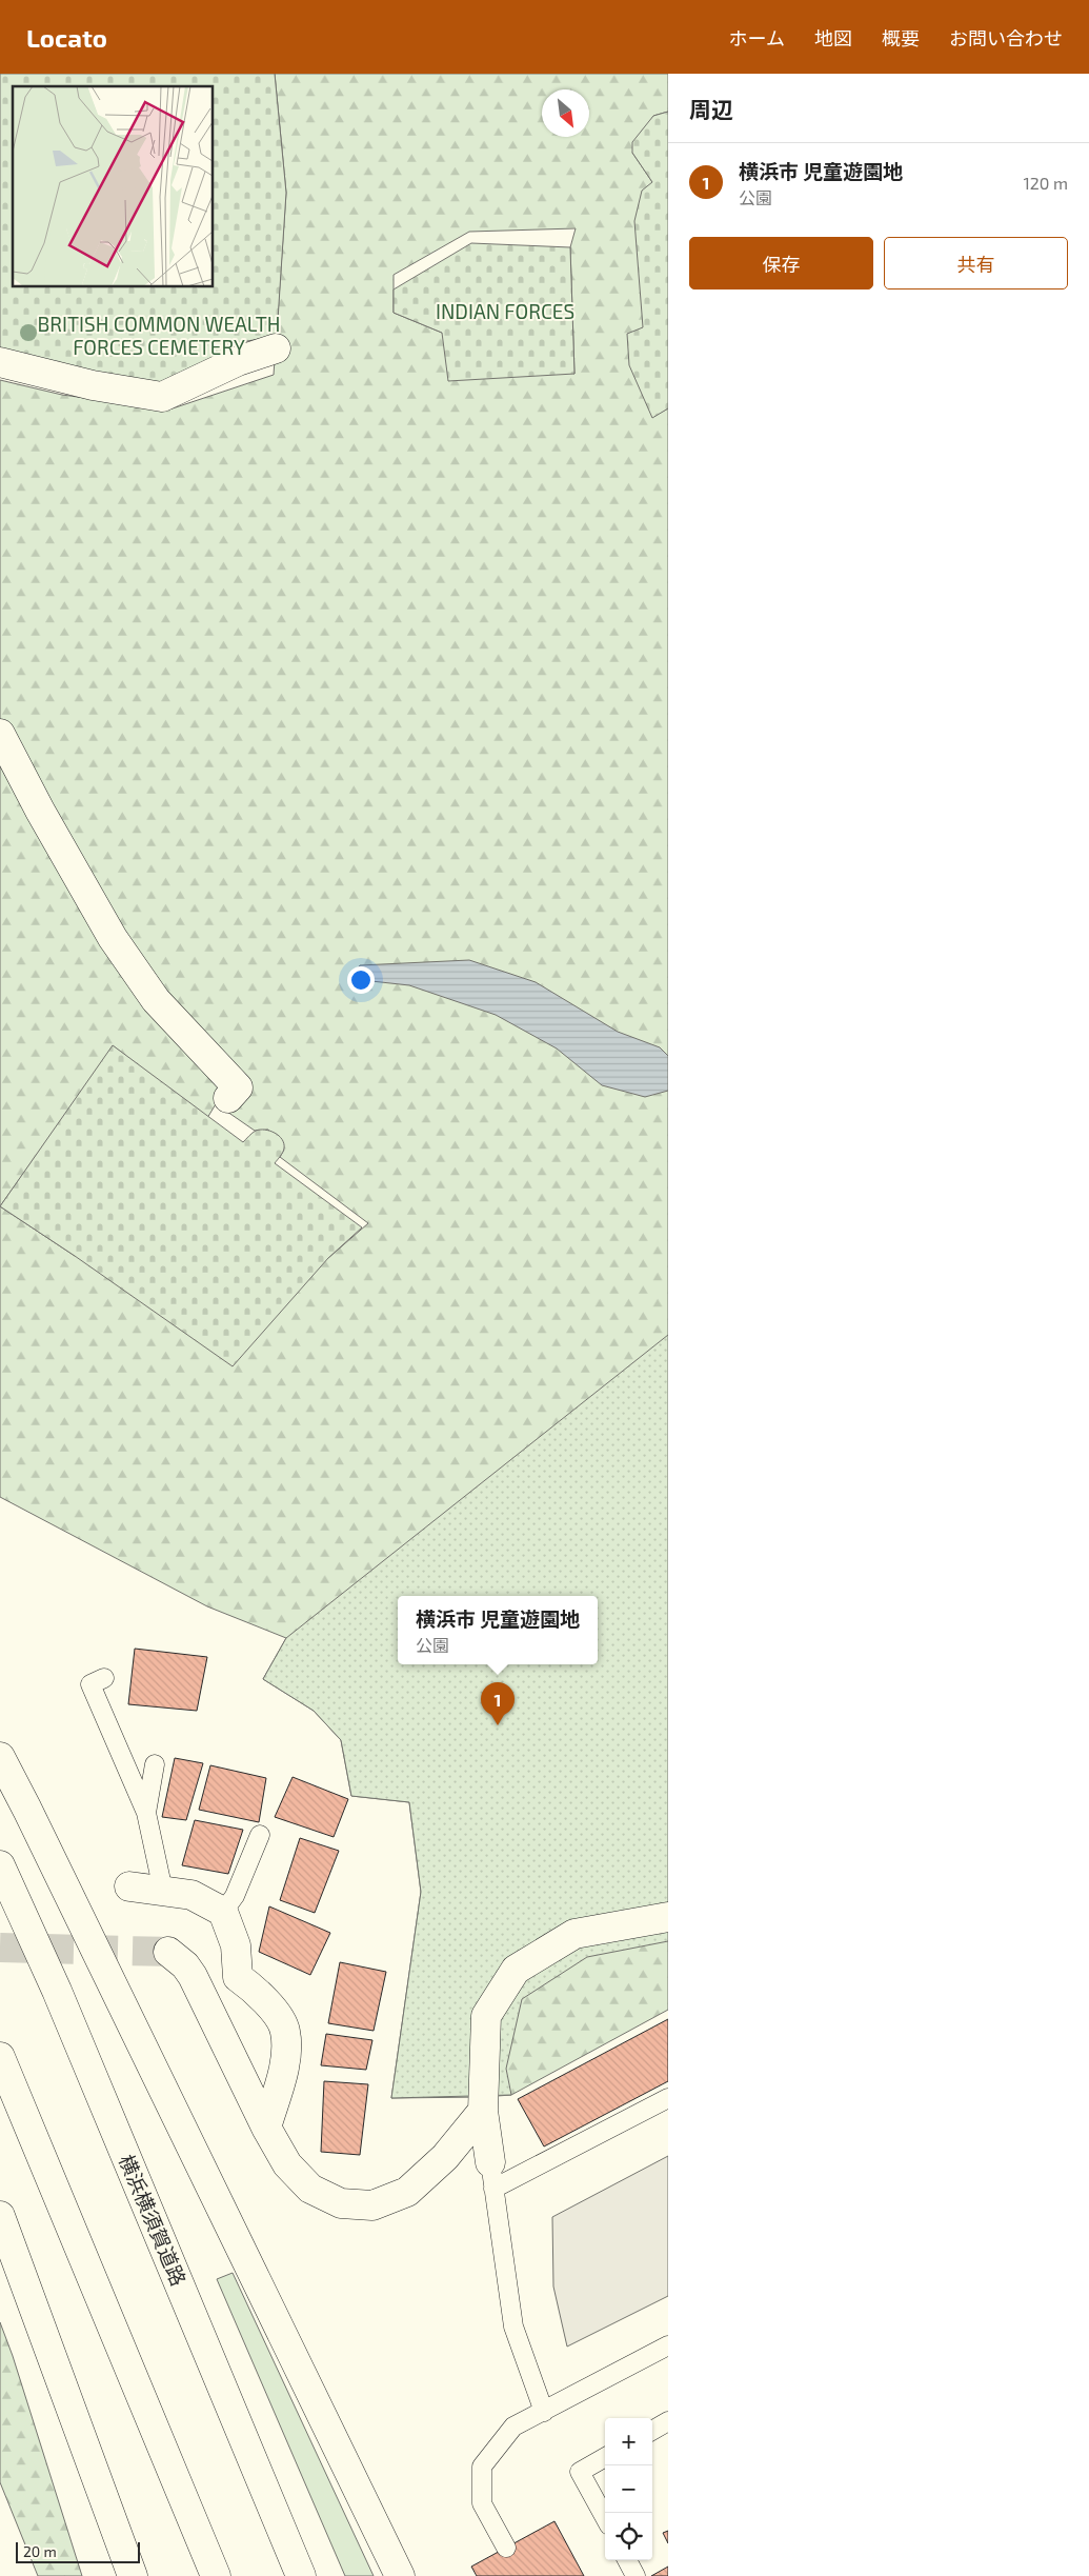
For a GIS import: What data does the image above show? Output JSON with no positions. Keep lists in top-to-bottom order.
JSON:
{
  "streets": {
    "main road": ["横浜横須賀道路"]
  },
  "parks": ["INDIAN FORCES", "BRITISH COMMON WEALTH FORCES CEMETERY"],
  "scale_bar": "20 m",
  "north": "bottom right",
  "page": {
    "header": "Locato",
    "nav": [
      "ホーム",
      "地図",
      "概要",
      "お問い合わせ"
    ],
    "heading": "周辺",
    "list": [
      {
        "mark": "1",
        "name": "横浜市 児童遊園地",
        "note": "公園",
        "value": "120 m"
      }
    ],
    "buttons": ["保存", "共有"],
    "popup": ["横浜市 児童遊園地", "公園"],
    "pins": "1",
    "map_buttons": ["+", "−"],
    "scale": "20 m"
  }
}
